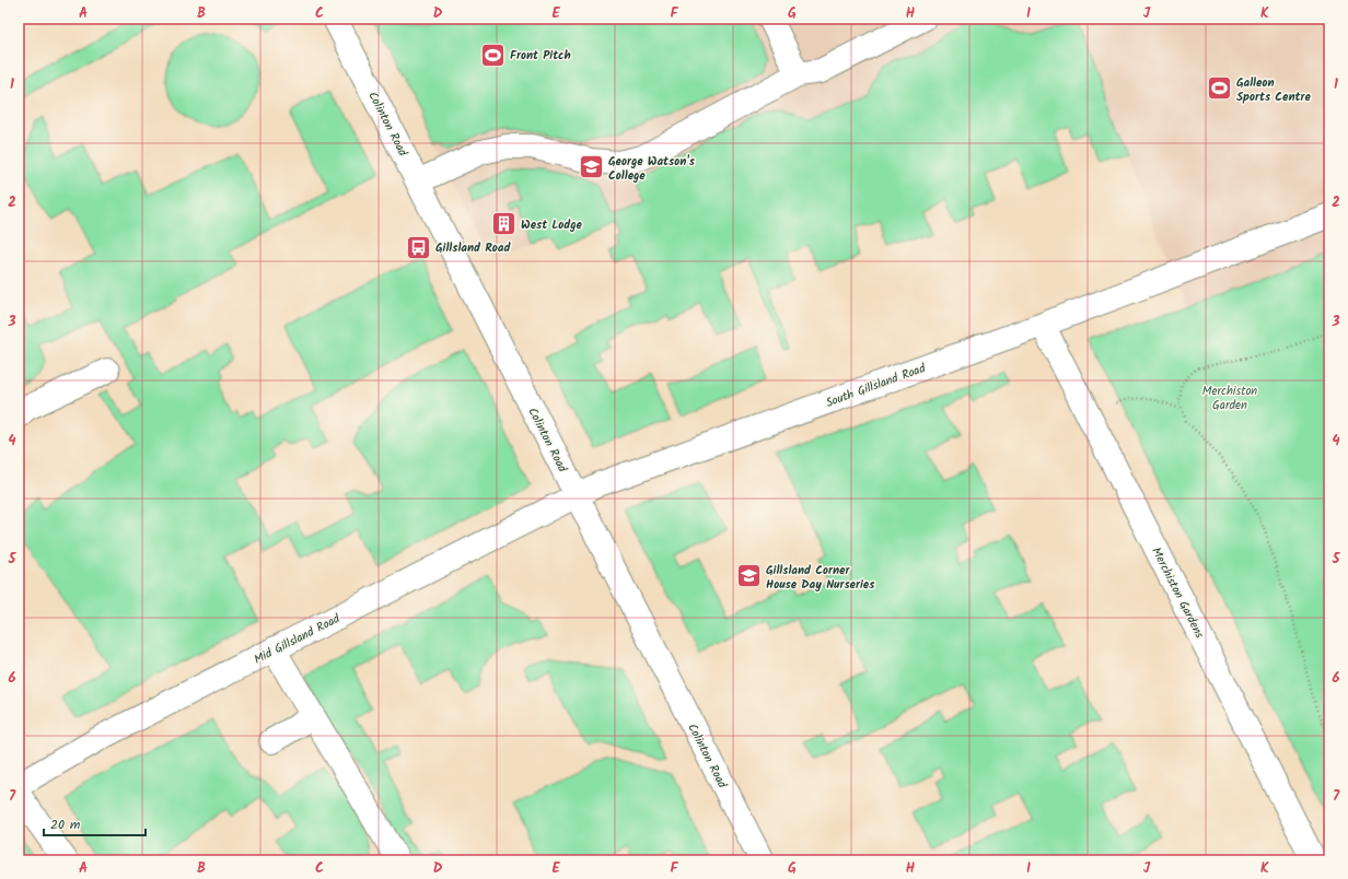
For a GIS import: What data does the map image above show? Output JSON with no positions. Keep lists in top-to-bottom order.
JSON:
{
  "streets": {
    "street": [
      "Colinton Road",
      "South Gillsland Road",
      "Merchiston Gardens",
      "Mid Gillsland Road"
    ]
  },
  "crossings": [
    ["Colinton Road", "South Gillsland Road"],
    ["Colinton Road", "Mid Gillsland Road"],
    ["South Gillsland Road", "Merchiston Gardens"],
    ["South Gillsland Road", "Mid Gillsland Road"]
  ],
  "parks": ["Merchiston Garden"],
  "places": {
    "sports": ["Front Pitch", "Galleon Sports Centre"],
    "school or university": ["George Watson's College", "Gillsland Corner House Day Nurseries"],
    "building": ["West Lodge"],
    "bus stop": ["Gillsland Road"]
  },
  "scale_bar": "20 m",
  "grid": {
    "columns": [
      "A",
      "B",
      "C",
      "D",
      "E",
      "F",
      "G",
      "H",
      "I",
      "J",
      "K"
    ],
    "rows": [
      "1",
      "2",
      "3",
      "4",
      "5",
      "6",
      "7"
    ]
  }
}
